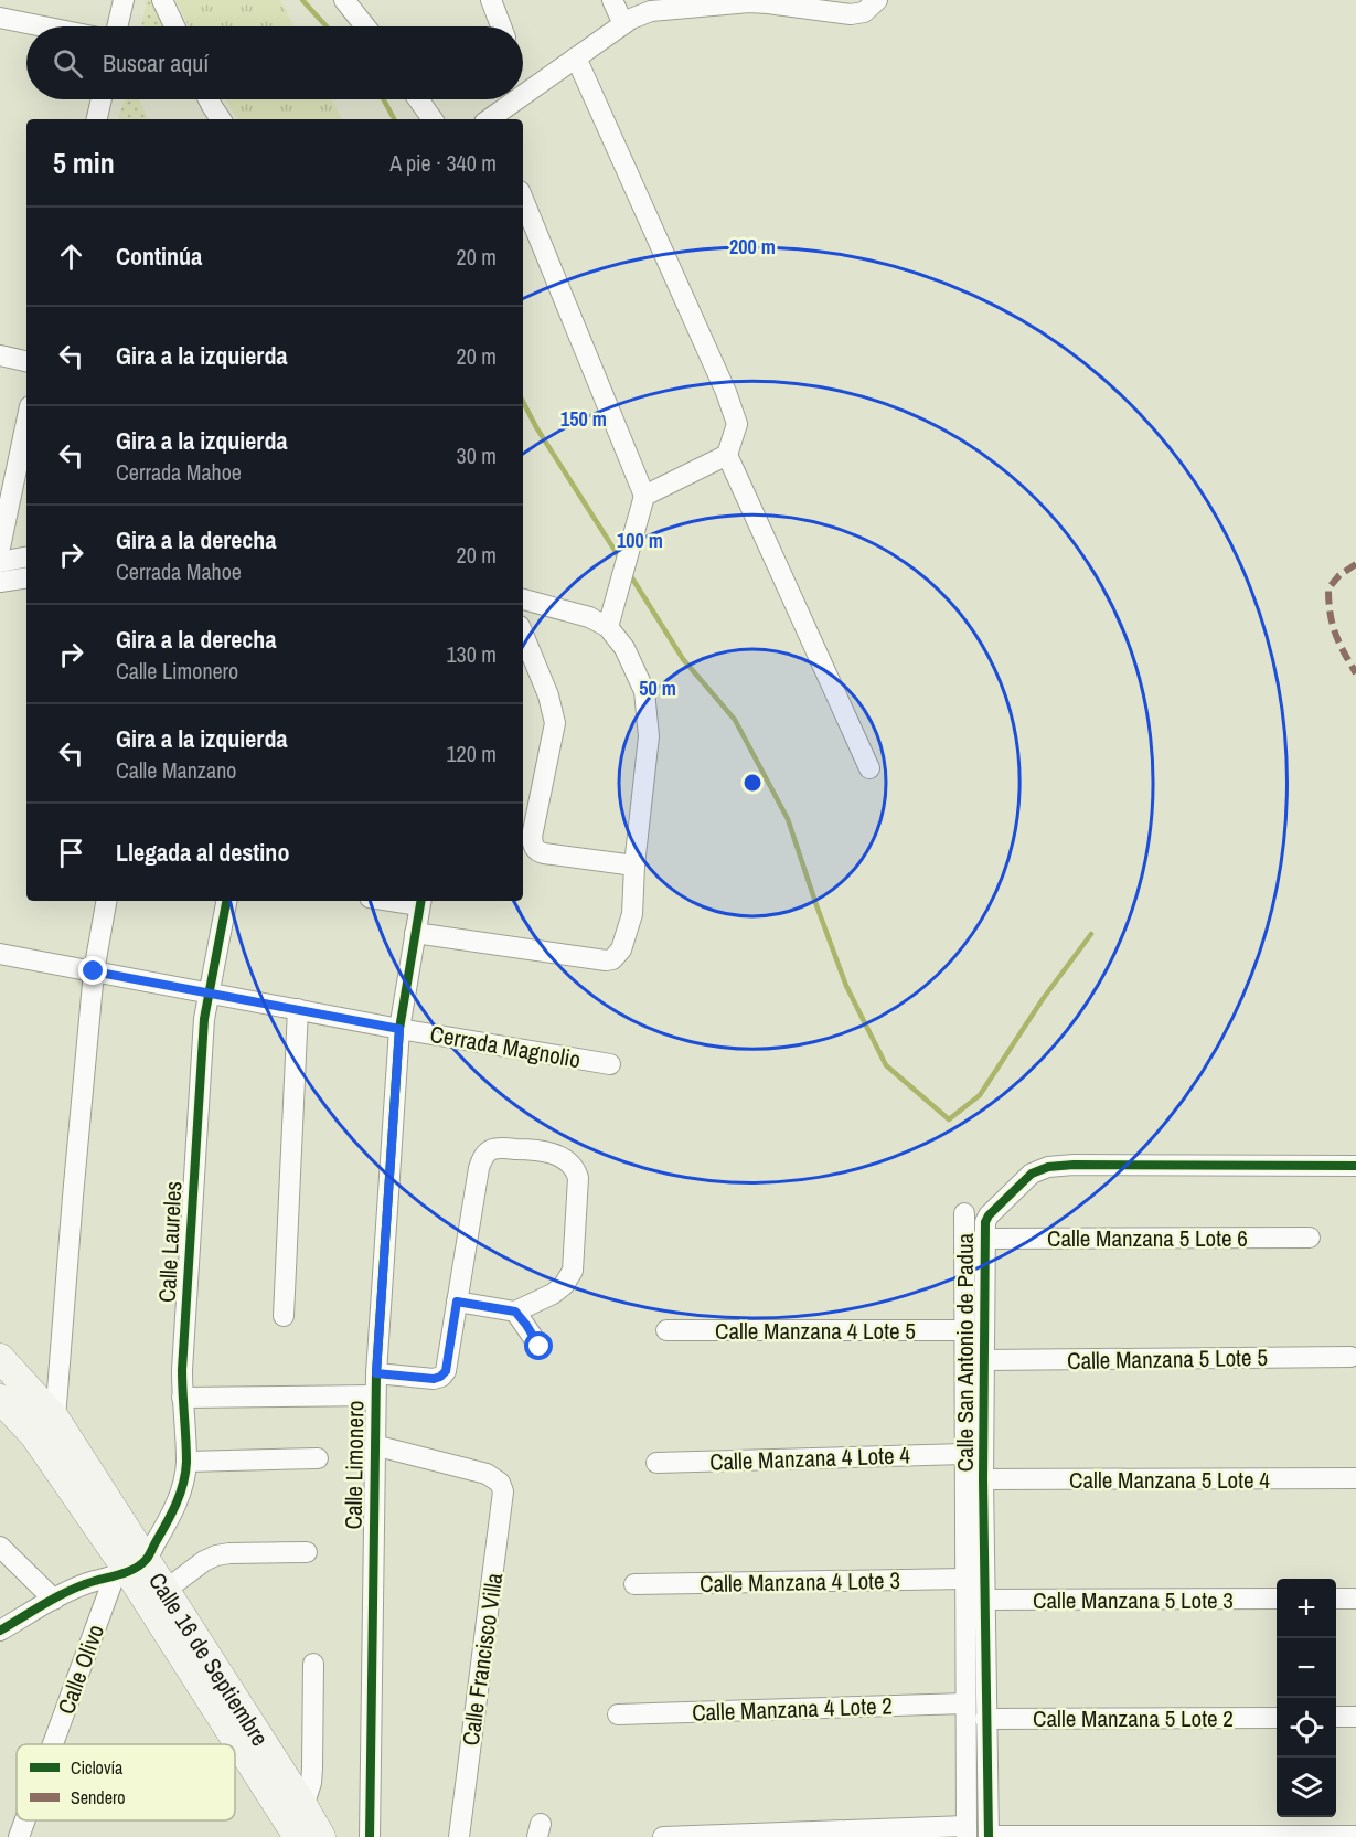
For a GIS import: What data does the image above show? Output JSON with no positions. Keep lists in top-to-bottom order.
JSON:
{
  "streets": {
    "main road": ["Calle 16 de Septiembre"],
    "street": [
      "Cerrada Magnolio",
      "Calle Manzana 5 Lote 6",
      "Calle Laureles",
      "Calle Manzana 4 Lote 5",
      "Calle San Antonio de Padua",
      "Calle Manzana 5 Lote 5",
      "Calle Manzana 4 Lote 4",
      "Calle Limonero",
      "Calle Manzana 5 Lote 4",
      "Calle Manzana 4 Lote 3",
      "Calle Manzana 5 Lote 3",
      "Calle Francisco Villa",
      "Calle Olivo",
      "Calle Manzana 4 Lote 2",
      "Calle Manzana 5 Lote 2"
    ]
  },
  "crossings": [
    ["Cerrada Magnolio", "Calle Laureles"],
    ["Cerrada Magnolio", "Calle Limonero"],
    ["Calle Manzana 5 Lote 6", "Calle San Antonio de Padua"],
    ["Calle Laureles", "Calle 16 de Septiembre"],
    ["Calle Laureles", "Calle Olivo"],
    ["Calle Manzana 4 Lote 5", "Calle San Antonio de Padua"],
    ["Calle San Antonio de Padua", "Calle Manzana 5 Lote 5"],
    ["Calle San Antonio de Padua", "Calle Manzana 4 Lote 4"],
    ["Calle San Antonio de Padua", "Calle Manzana 5 Lote 4"],
    ["Calle San Antonio de Padua", "Calle Manzana 4 Lote 3"],
    ["Calle San Antonio de Padua", "Calle Manzana 5 Lote 3"],
    ["Calle San Antonio de Padua", "Calle Manzana 4 Lote 2"],
    ["Calle San Antonio de Padua", "Calle Manzana 5 Lote 2"],
    ["Calle Limonero", "Calle Francisco Villa"],
    ["Calle 16 de Septiembre", "Calle Olivo"]
  ],
  "legend": ["Ciclovía", "Sendero"],
  "page": {
    "search": "Buscar aquí",
    "heading": ["5 min", "A pie · 340 m"],
    "list": [
      ["Continúa", "20 m"],
      ["Gira a la izquierda", "20 m"],
      ["Gira a la izquierda", "Cerrada Mahoe", "30 m"],
      ["Gira a la derecha", "Cerrada Mahoe", "20 m"],
      ["Gira a la derecha", "Calle Limonero", "130 m"],
      ["Gira a la izquierda", "Calle Manzano", "120 m"],
      "Llegada al destino"
    ],
    "map_buttons": ["+", "−"]
  },
  "rings": [
    "200 m",
    "150 m",
    "100 m",
    "50 m"
  ]
}
